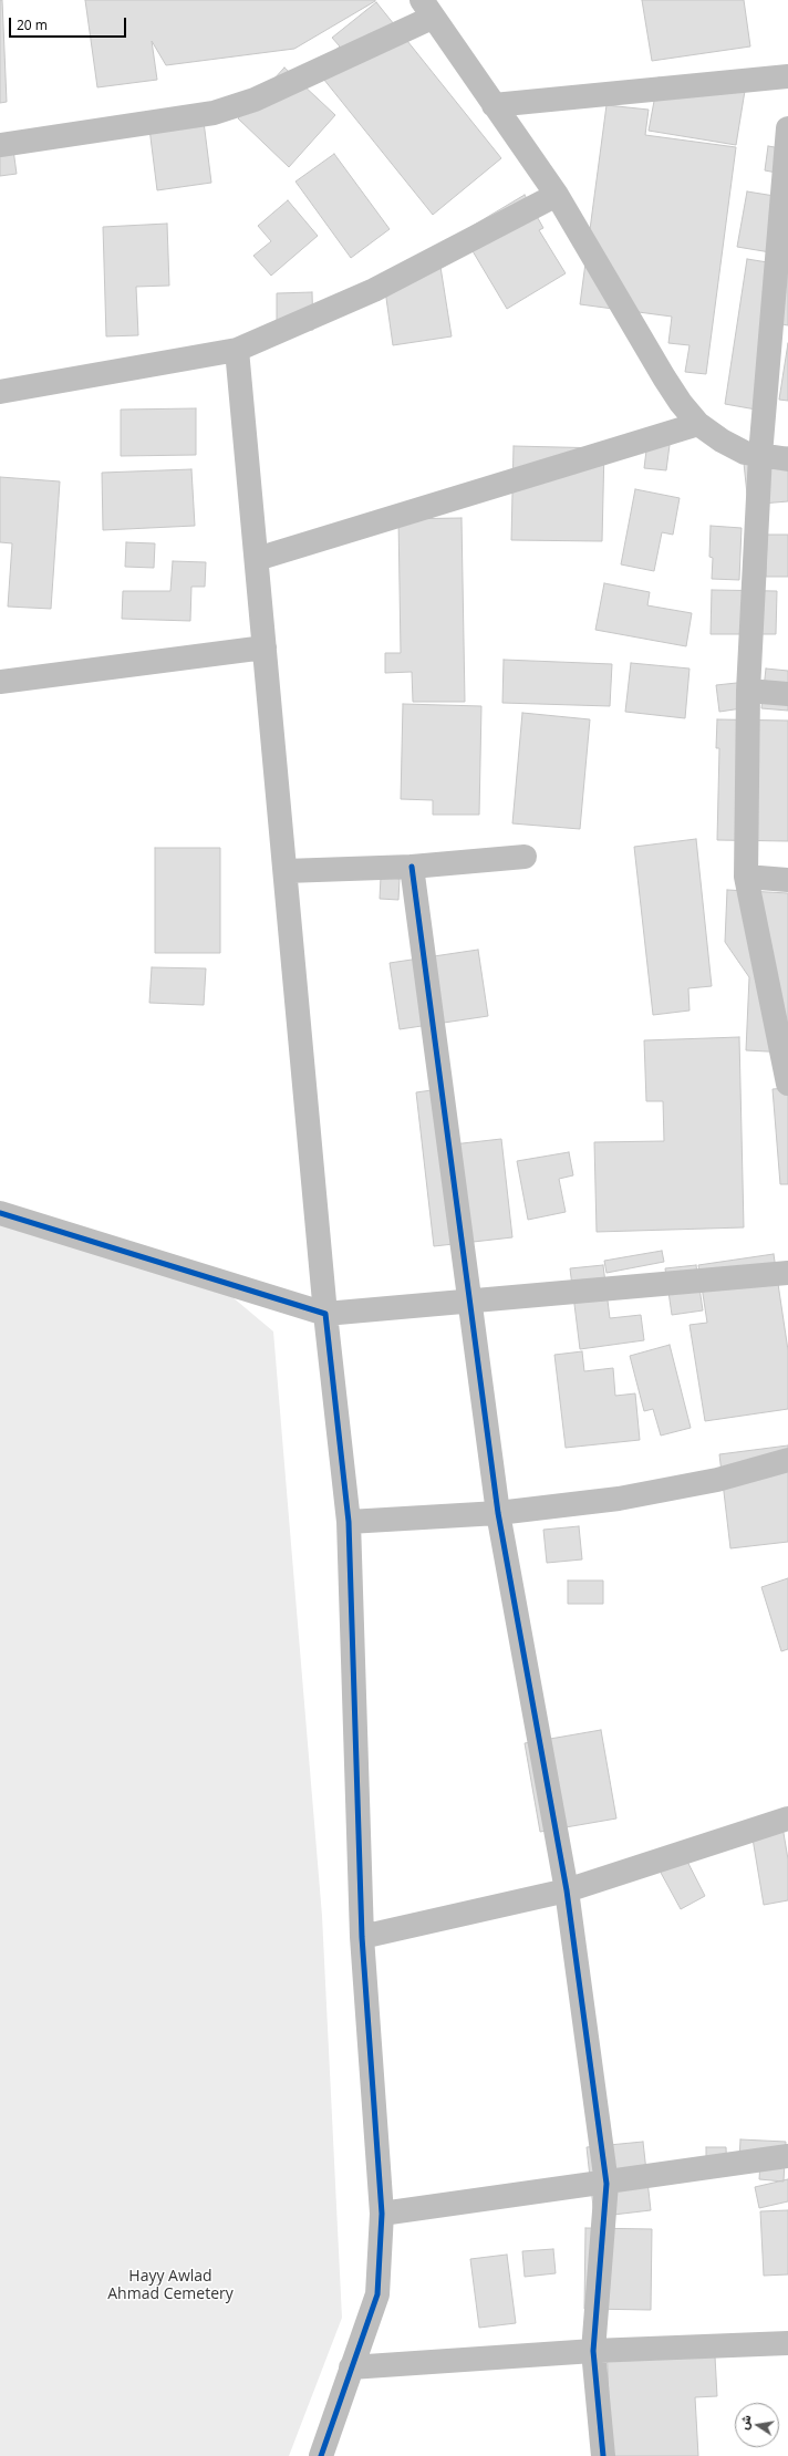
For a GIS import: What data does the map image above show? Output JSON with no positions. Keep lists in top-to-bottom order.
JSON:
{
  "parks": ["Hayy Awlad Ahmad Cemetery"],
  "scale_bar": "20 m",
  "north": "left"
}
